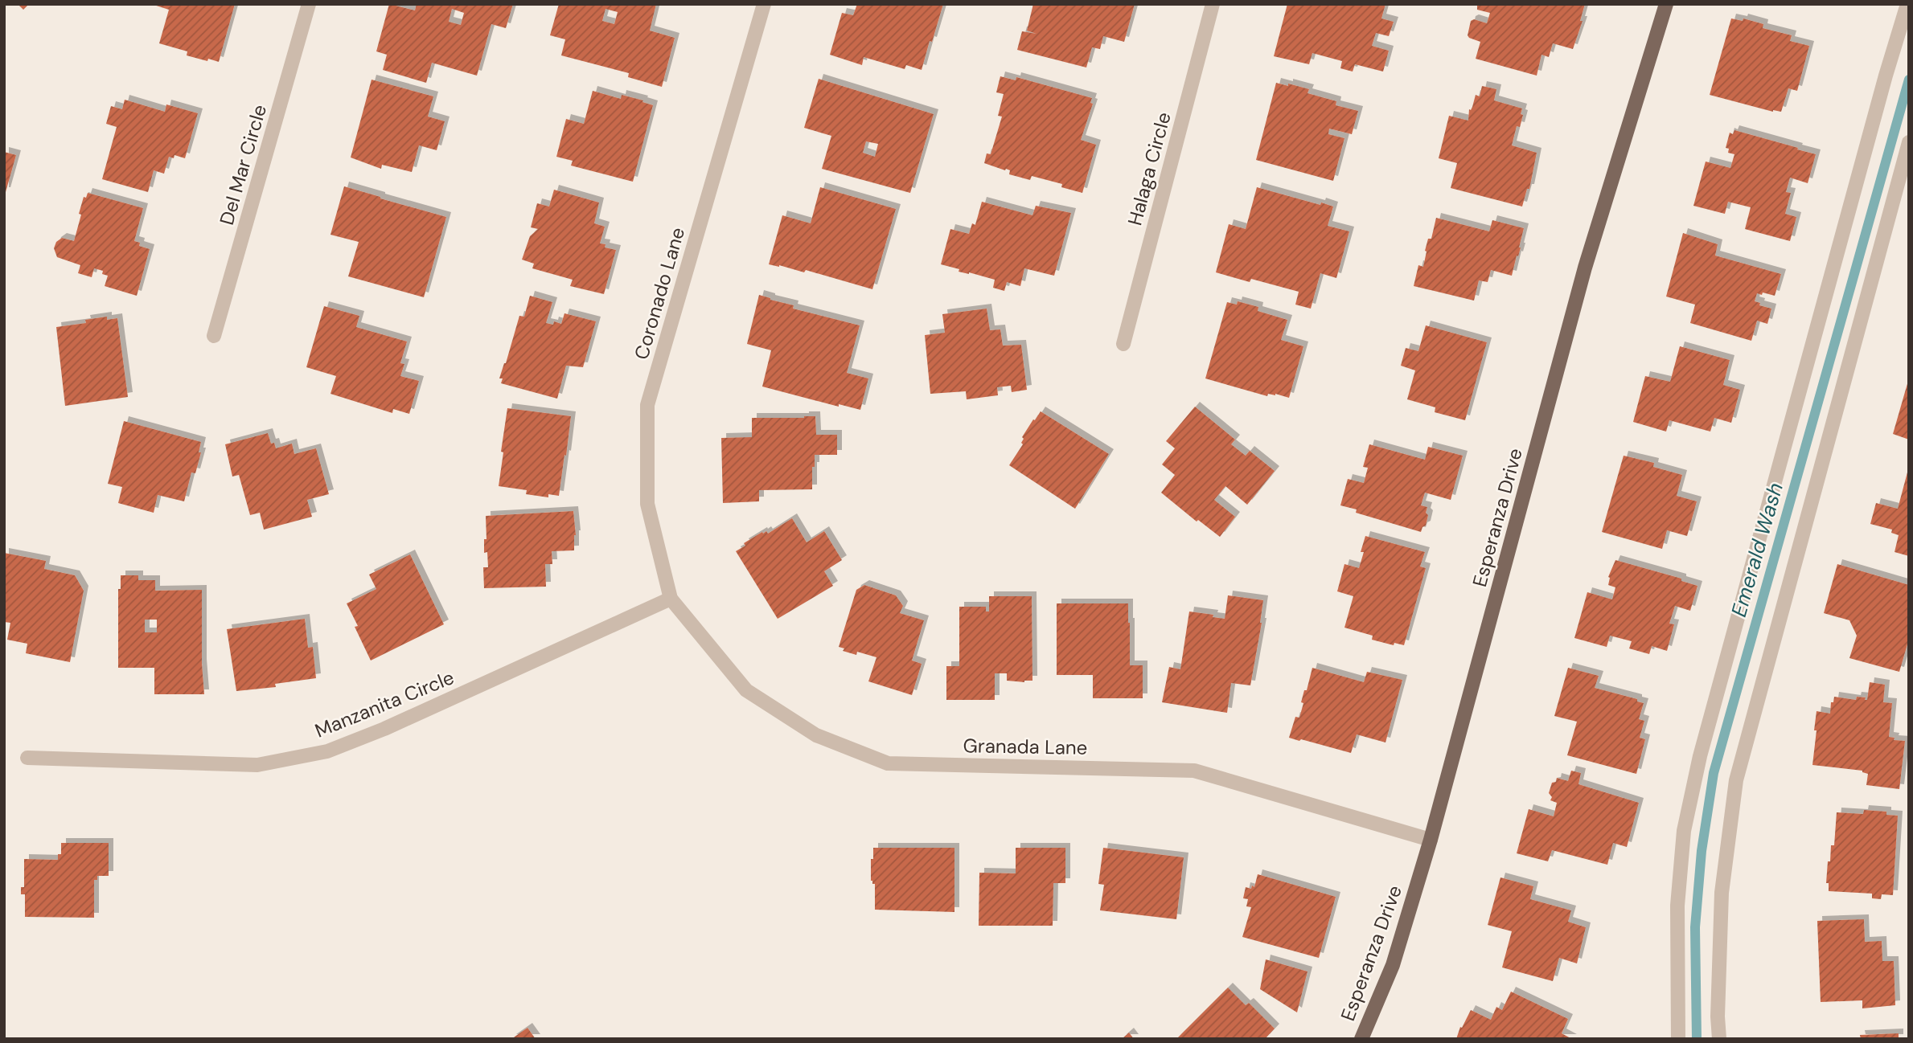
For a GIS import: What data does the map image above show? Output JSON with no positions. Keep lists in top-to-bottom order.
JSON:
{
  "streets": {
    "main road": ["Esperanza Drive"],
    "street": [
      "Del Mar Circle",
      "Halaga Circle",
      "Coronado Lane",
      "Manzanita Circle",
      "Granada Lane"
    ]
  },
  "crossings": [
    ["Coronado Lane", "Manzanita Circle"],
    ["Coronado Lane", "Granada Lane"],
    ["Esperanza Drive", "Granada Lane"],
    ["Manzanita Circle", "Granada Lane"]
  ],
  "water": ["Emerald Wash"]
}
